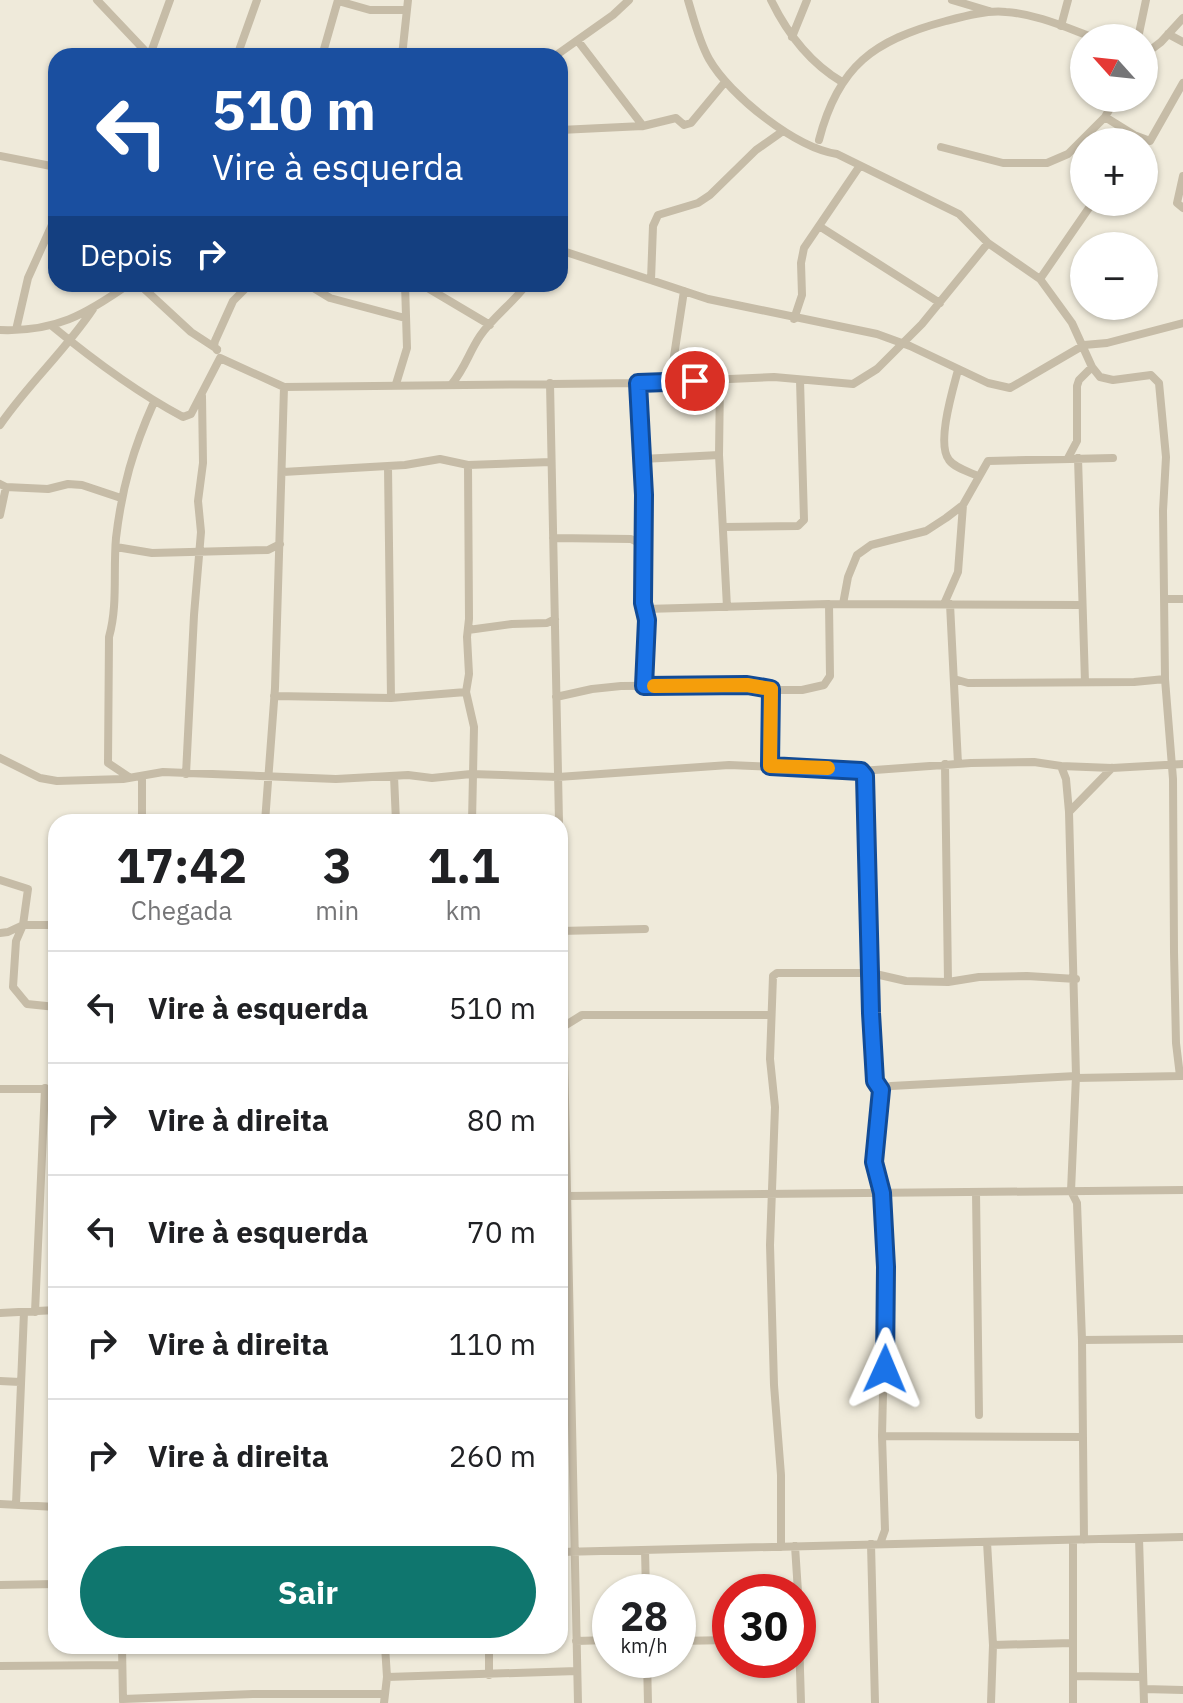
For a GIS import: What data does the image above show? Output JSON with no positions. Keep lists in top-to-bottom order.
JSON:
{
  "north": "top left",
  "page": {
    "map_buttons": ["+", "−"],
    "turn": ["510 m", "Vire à esquerda"],
    "then": "Depois",
    "eta": [
      "17:42",
      "Chegada",
      "3",
      "min",
      "1.1",
      "km"
    ],
    "list": [
      {
        "name": "Vire à esquerda",
        "value": "510 m"
      },
      {
        "name": "Vire à direita",
        "value": "80 m"
      },
      {
        "name": "Vire à esquerda",
        "value": "70 m"
      },
      {
        "name": "Vire à direita",
        "value": "110 m"
      },
      {
        "name": "Vire à direita",
        "value": "260 m"
      }
    ],
    "buttons": "Sair",
    "speed": "28 km/h",
    "limit": "30"
  }
}
